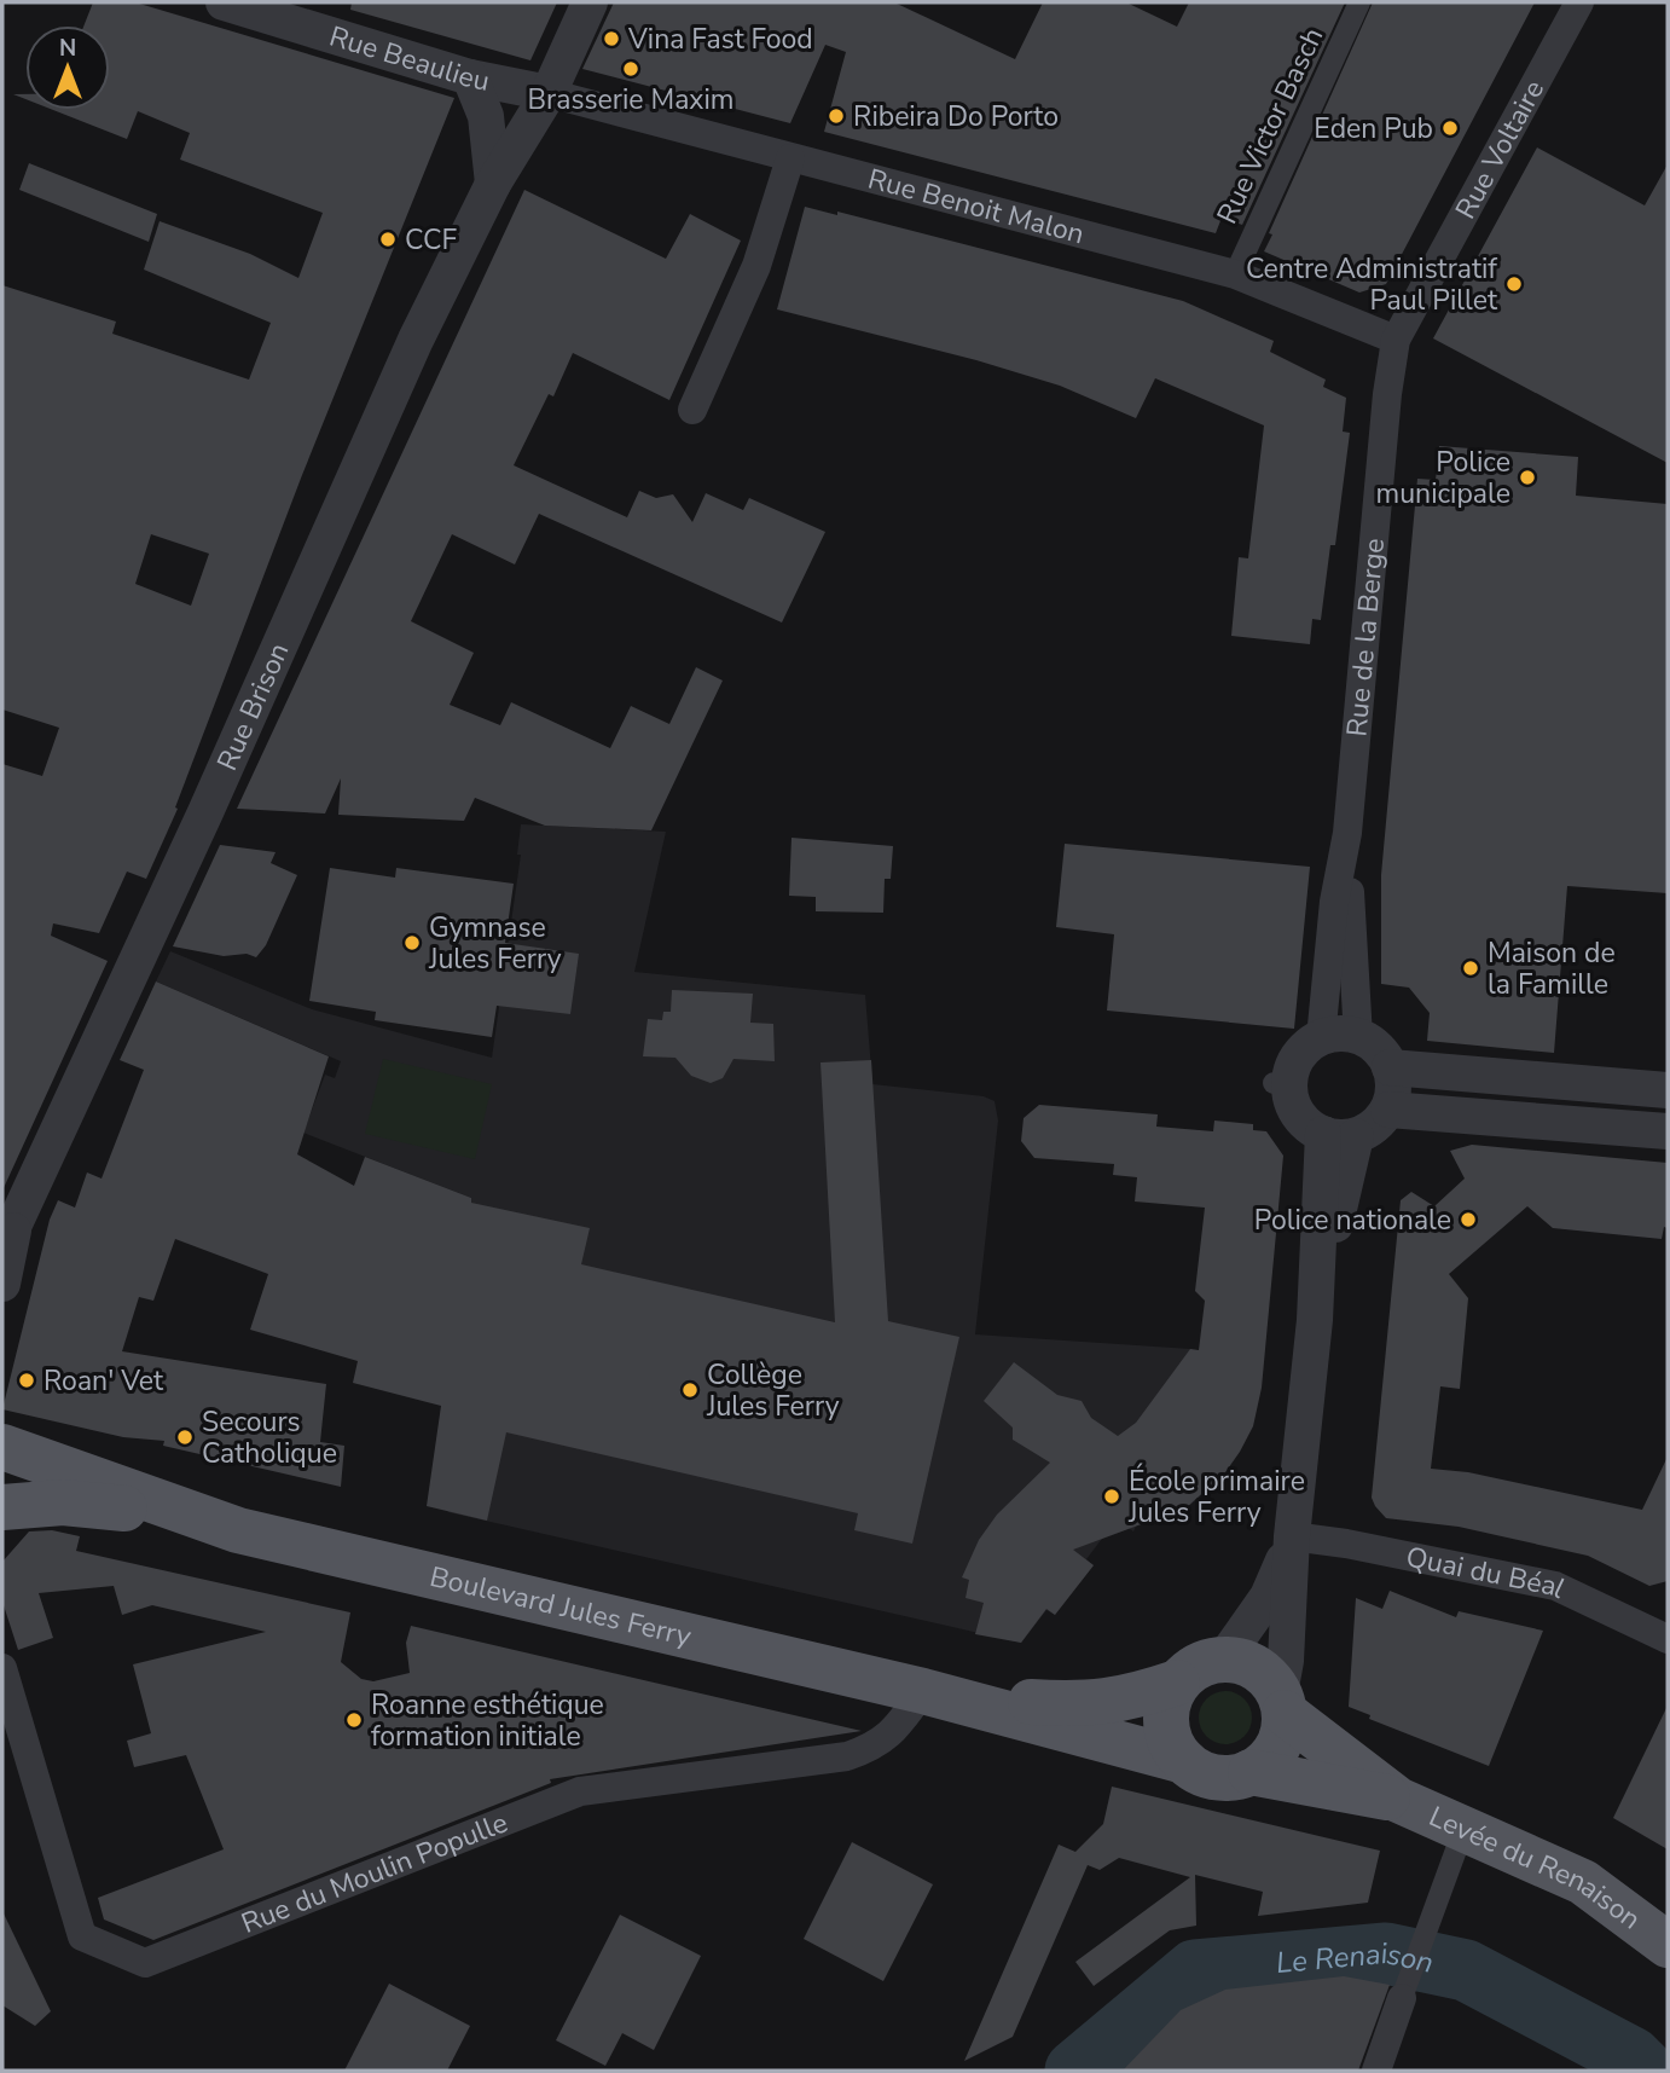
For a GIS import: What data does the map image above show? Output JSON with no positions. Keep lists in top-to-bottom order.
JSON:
{
  "streets": {
    "main road": ["Boulevard Jules Ferry", "Levée du Renaison"],
    "street": [
      "Rue Beaulieu",
      "Rue Victor Basch",
      "Rue Voltaire",
      "Rue Benoit Malon",
      "Rue de la Berge",
      "Rue Brison",
      "Quai du Béal",
      "Rue du Moulin Populle"
    ]
  },
  "crossings": [
    ["Rue Beaulieu", "Rue Benoit Malon"],
    ["Rue Beaulieu", "Rue Brison"],
    ["Rue Victor Basch", "Rue Benoit Malon"],
    ["Rue Voltaire", "Rue Benoit Malon"],
    ["Rue Voltaire", "Rue de la Berge"],
    ["Rue Benoit Malon", "Rue de la Berge"],
    ["Rue Benoit Malon", "Rue Brison"],
    ["Boulevard Jules Ferry", "Levée du Renaison"],
    ["Boulevard Jules Ferry", "Rue du Moulin Populle"]
  ],
  "water": ["Le Renaison"],
  "places": [
    "Vina Fast Food",
    "Brasserie Maxim",
    "Ribeira Do Porto",
    "Eden Pub",
    "CCF",
    "Centre Administratif Paul Pillet",
    "Police municipale",
    "Gymnase Jules Ferry",
    "Maison de la Famille",
    "Police nationale",
    "Roan' Vet",
    "Collège Jules Ferry",
    "Secours Catholique",
    "École primaire Jules Ferry",
    "Roanne esthétique formation initiale"
  ],
  "north": "top"
}
